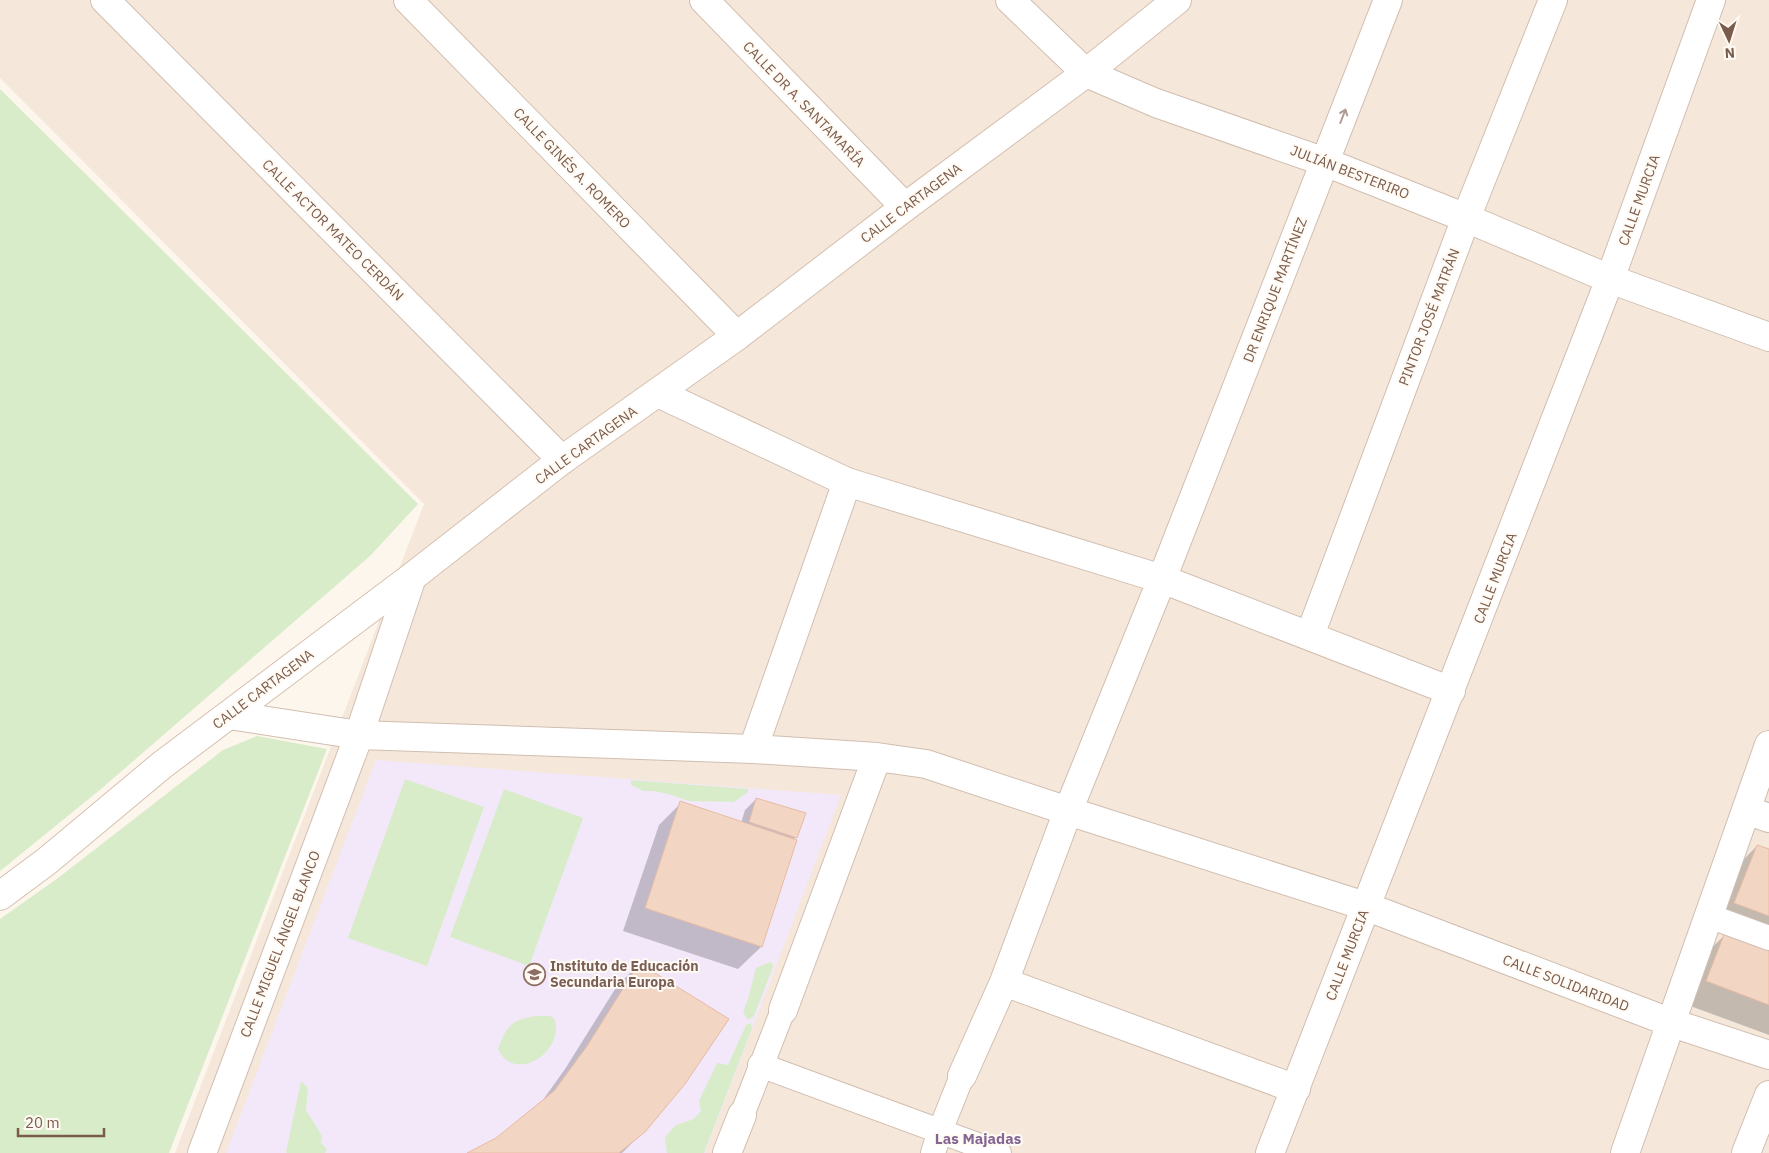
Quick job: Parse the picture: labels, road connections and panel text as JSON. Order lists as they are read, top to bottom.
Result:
{
  "streets": {
    "street": [
      "CALLE DR A. SANTAMARÍA",
      "CALLE GINÉS A. ROMERO",
      "JULIÁN BESTERIRO",
      "CALLE MURCIA",
      "CALLE CARTAGENA",
      "CALLE ACTOR MATEO CERDÁN",
      "DR ENRIQUE MARTÍNEZ",
      "PINTOR JOSÉ MATRÁN",
      "CALLE MIGUEL ÁNGEL BLANCO",
      "CALLE SOLIDARIDAD"
    ]
  },
  "crossings": [
    ["CALLE DR A. SANTAMARÍA", "CALLE CARTAGENA"],
    ["CALLE GINÉS A. ROMERO", "CALLE CARTAGENA"],
    ["JULIÁN BESTERIRO", "CALLE MURCIA"],
    ["JULIÁN BESTERIRO", "CALLE CARTAGENA"],
    ["JULIÁN BESTERIRO", "DR ENRIQUE MARTÍNEZ"],
    ["JULIÁN BESTERIRO", "PINTOR JOSÉ MATRÁN"],
    ["CALLE MURCIA", "CALLE SOLIDARIDAD"],
    ["CALLE CARTAGENA", "CALLE ACTOR MATEO CERDÁN"],
    ["CALLE CARTAGENA", "CALLE MIGUEL ÁNGEL BLANCO"],
    ["CALLE CARTAGENA", "CALLE SOLIDARIDAD"],
    ["DR ENRIQUE MARTÍNEZ", "CALLE SOLIDARIDAD"],
    ["CALLE MIGUEL ÁNGEL BLANCO", "CALLE SOLIDARIDAD"]
  ],
  "districts": ["Las Majadas"],
  "places": {
    "school or university": ["Instituto de Educación Secundaria Europa"]
  },
  "scale_bar": "20 m",
  "north": "bottom"
}
